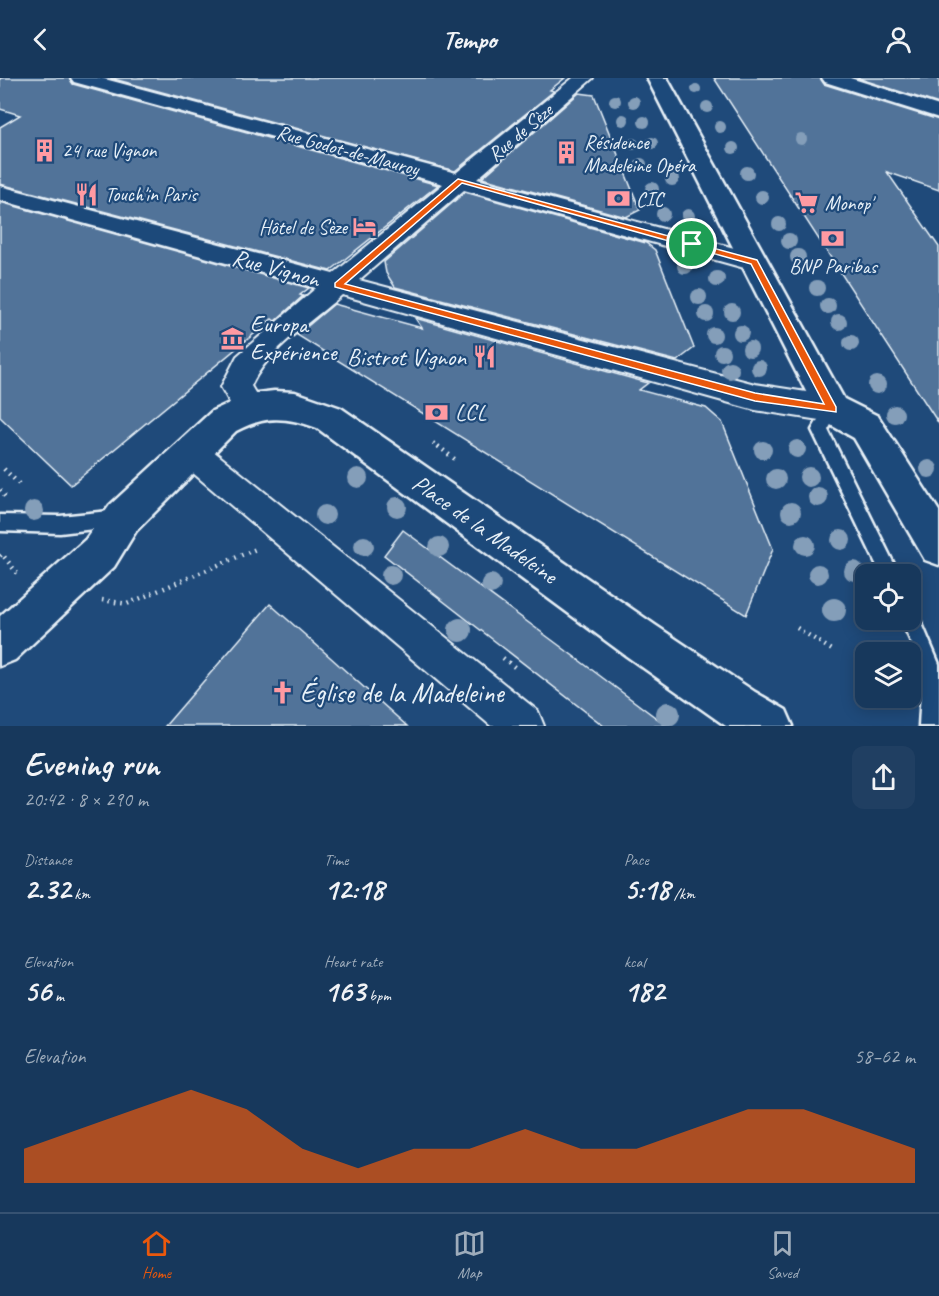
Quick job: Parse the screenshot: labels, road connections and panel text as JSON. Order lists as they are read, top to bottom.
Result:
{
  "streets": {
    "main road": ["Place de la Madeleine"],
    "street": ["Rue de Sèze", "Rue Godot-de-Mauroy", "Rue Vignon"]
  },
  "crossings": [
    ["Rue de Sèze", "Rue Godot-de-Mauroy"],
    ["Rue de Sèze", "Rue Vignon"],
    ["Rue de Sèze", "Place de la Madeleine"]
  ],
  "places": {
    "building": ["24 rue Vignon", "Résidence Madeleine Opéra"],
    "restaurant": ["Touch'in Paris", "Bistrot Vignon"],
    "bank": ["CIC", "BNP Paribas", "LCL"],
    "supermarket": ["Monop'"],
    "hotel": ["Hôtel de Sèze"],
    "museum": ["Europa Expérience"],
    "church": ["Église de la Madeleine"]
  },
  "page": {
    "header": "Tempo",
    "heading": ["Evening run", "20:42 · 8 × 290 m"],
    "stats": [
      ["Distance", "2.32 km"],
      ["Time", "12:18"],
      ["Pace", "5:18 /km"],
      ["Elevation", "56 m"],
      ["Heart rate", "163 bpm"],
      ["kcal", "182"]
    ],
    "chart": ["Elevation", "58–62 m"],
    "tabs": ["Home", "Map", "Saved"]
  }
}
